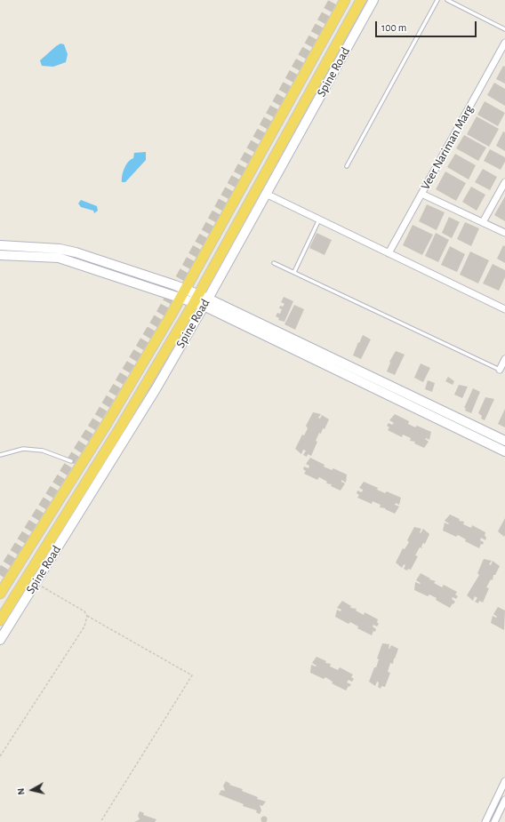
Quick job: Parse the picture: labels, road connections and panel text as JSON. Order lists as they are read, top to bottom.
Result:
{
  "streets": {
    "main road": ["Spine Road"],
    "street": ["Veer Nariman Marg"]
  },
  "scale_bar": "100 m",
  "north": "left"
}
